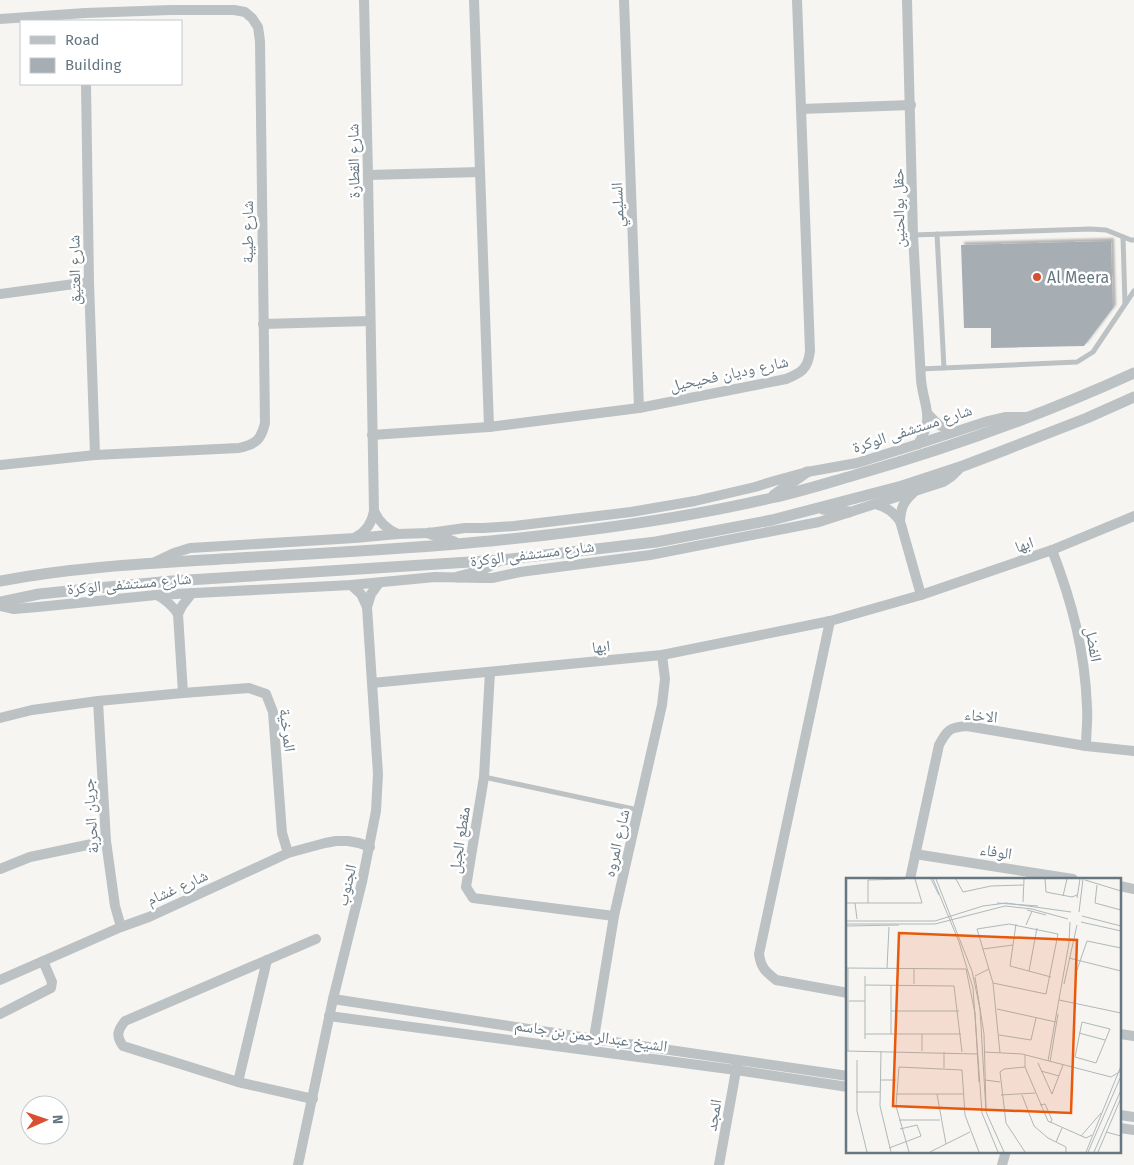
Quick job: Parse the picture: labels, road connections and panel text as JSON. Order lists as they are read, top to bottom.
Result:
{
  "streets": {
    "street": [
      "شارع القطارة",
      "السليمي",
      "حقل بوالحنين",
      "شارع طيبة",
      "شارع العتيق",
      "شارع وديان فحيحيل",
      "شارع مستشفى الوكرة",
      "ابها",
      "الفضل",
      "الاخاء",
      "المرخية",
      "جريان الحربة",
      "مقطع الجبل",
      "شارع المروه",
      "الوفاء",
      "الجنوب",
      "شارع غشام",
      "الشيخ عبدالرحمن بن جاسم",
      "المجد"
    ]
  },
  "crossings": [
    ["شارع القطارة", "شارع وديان فحيحيل"],
    ["شارع القطارة", "شارع مستشفى الوكرة"],
    ["السليمي", "شارع وديان فحيحيل"],
    ["حقل بوالحنين", "شارع مستشفى الوكرة"],
    ["شارع طيبة", "شارع العتيق"],
    ["شارع مستشفى الوكرة", "الجنوب"],
    ["ابها", "الفضل"],
    ["ابها", "مقطع الجبل"],
    ["ابها", "شارع المروه"],
    ["ابها", "الجنوب"],
    ["الفضل", "الاخاء"],
    ["الاخاء", "الوفاء"],
    ["المرخية", "جريان الحربة"],
    ["المرخية", "شارع غشام"],
    ["جريان الحربة", "شارع غشام"],
    ["مقطع الجبل", "شارع المروه"],
    ["شارع المروه", "الشيخ عبدالرحمن بن جاسم"],
    ["الجنوب", "شارع غشام"],
    ["الجنوب", "الشيخ عبدالرحمن بن جاسم"],
    ["الشيخ عبدالرحمن بن جاسم", "المجد"]
  ],
  "places": ["Al Meera"],
  "legend": ["Road", "Building"],
  "north": "right"
}
